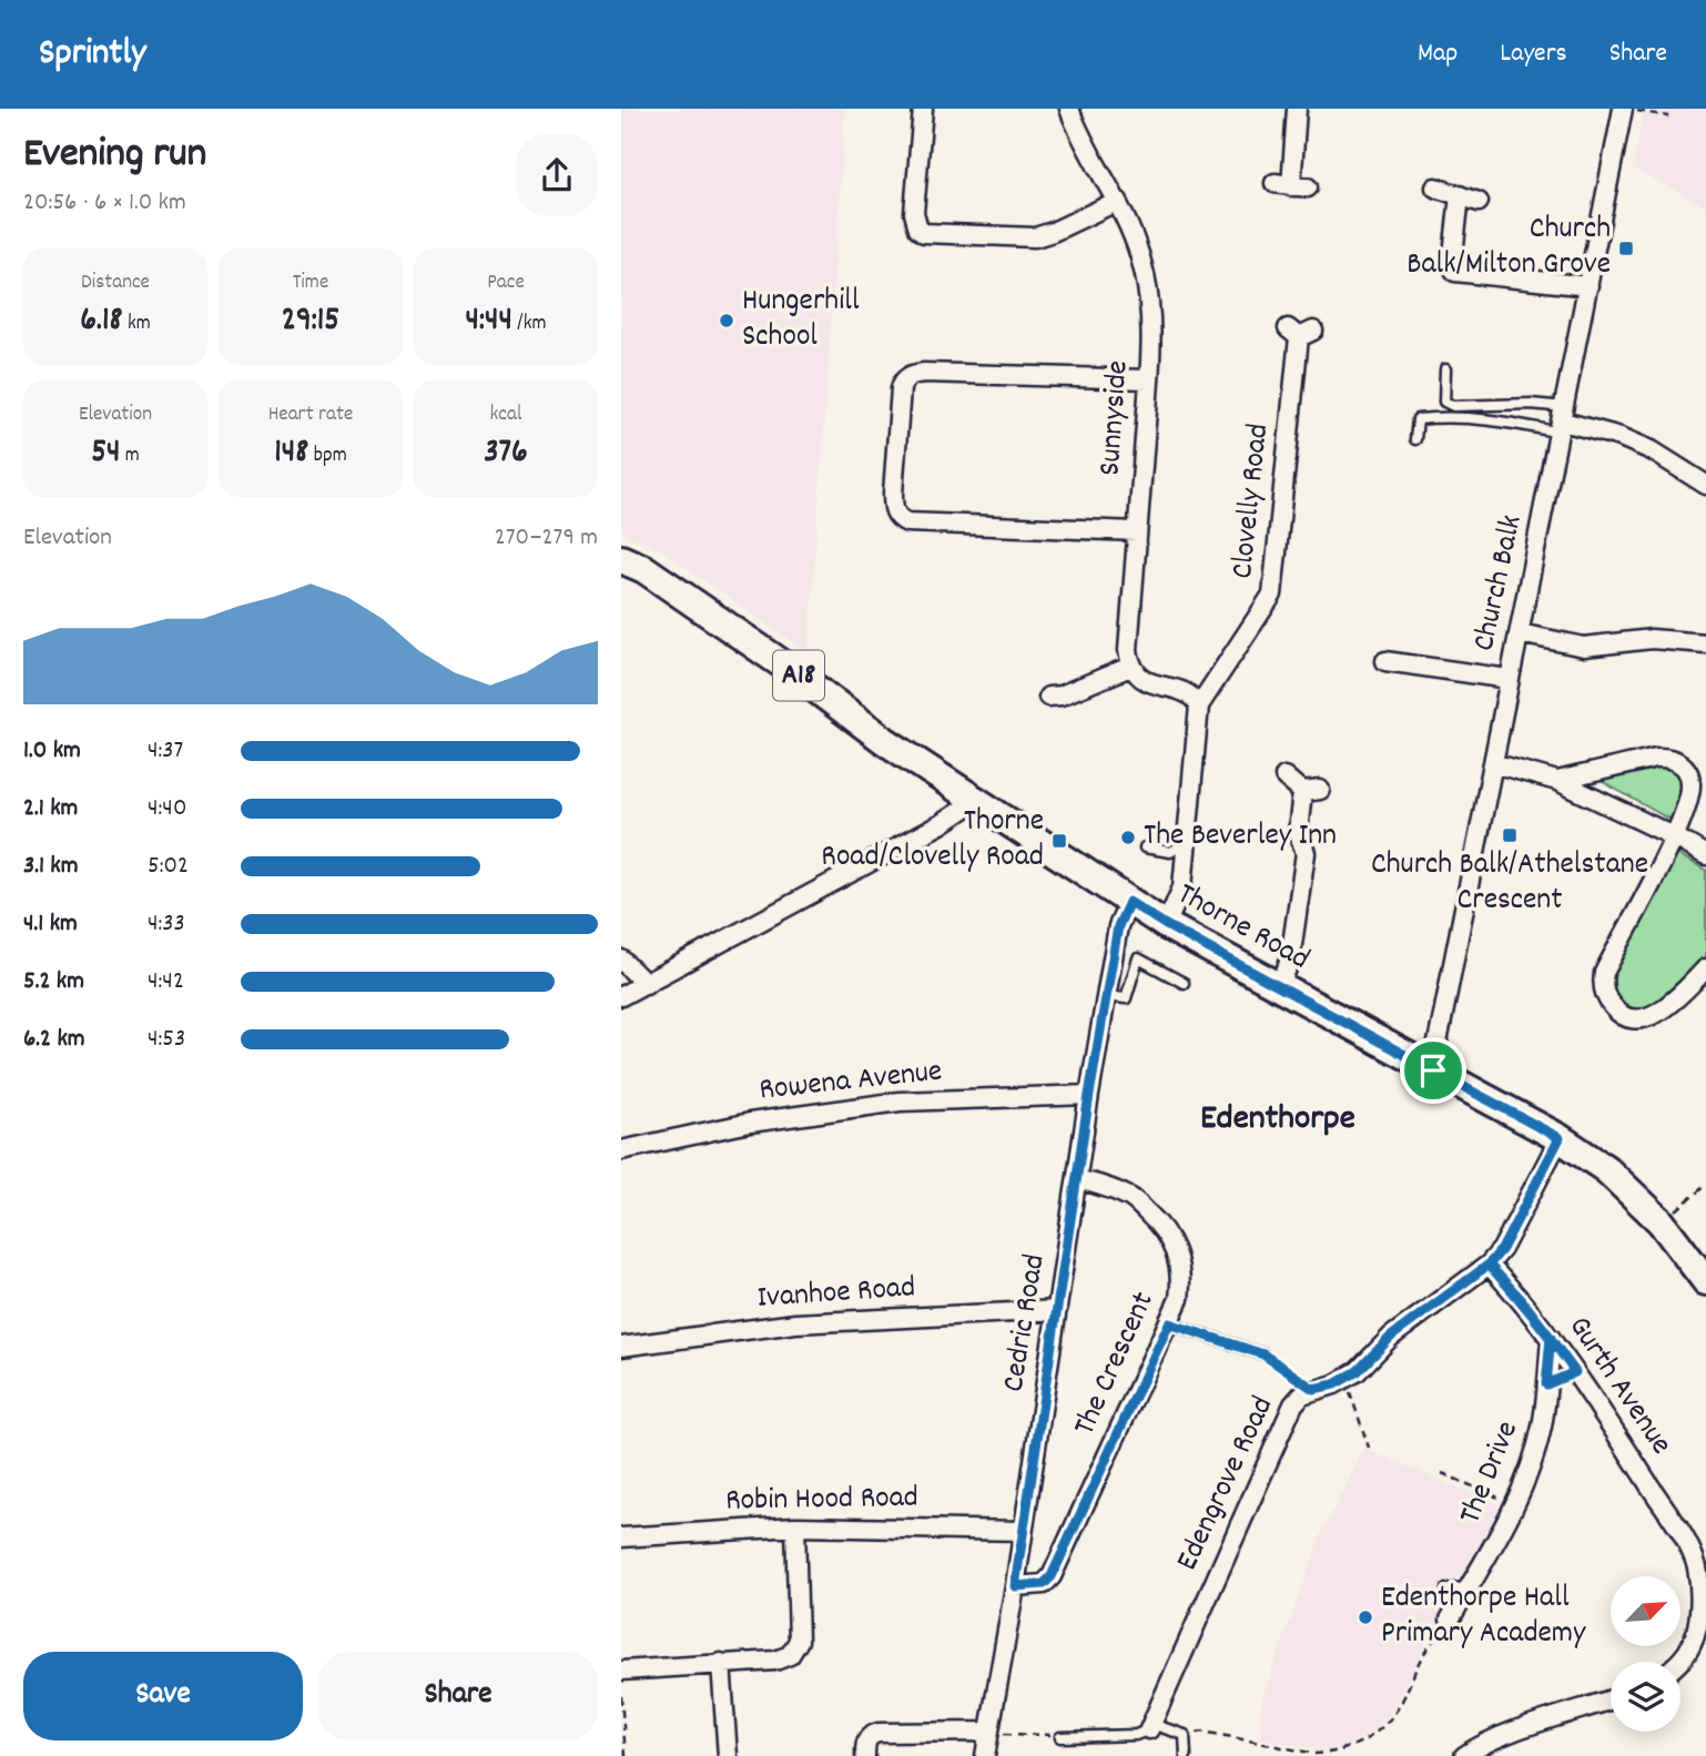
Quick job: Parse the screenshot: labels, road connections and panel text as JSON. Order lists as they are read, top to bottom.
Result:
{
  "streets": {
    "main road": ["A18", "Thorne Road"],
    "street": [
      "Sunnyside",
      "Clovelly Road",
      "Church Balk",
      "Rowena Avenue",
      "Ivanhoe Road",
      "Cedric Road",
      "The Crescent",
      "Gurth Avenue",
      "The Drive",
      "Edengrove Road",
      "Robin Hood Road"
    ]
  },
  "crossings": [
    ["Clovelly Road", "Thorne Road"],
    ["Church Balk", "Thorne Road"],
    ["Thorne Road", "Cedric Road"],
    ["Thorne Road", "Edengrove Road"],
    ["Rowena Avenue", "Cedric Road"],
    ["Ivanhoe Road", "Cedric Road"],
    ["Cedric Road", "The Crescent"],
    ["Cedric Road", "Robin Hood Road"],
    ["Gurth Avenue", "The Drive"],
    ["Gurth Avenue", "Edengrove Road"]
  ],
  "districts": ["Edenthorpe"],
  "places": {
    "transit": ["Church Balk/Milton Grove", "Church Balk/Athelstane Crescent", "Thorne Road/Clovelly Road"],
    "other": ["Hungerhill School", "The Beverley Inn", "Edenthorpe Hall Primary Academy"]
  },
  "north": "top right",
  "page": {
    "header": "Sprintly",
    "nav": ["Map", "Layers", "Share"],
    "heading": ["Evening run", "20:56 · 6 × 1.0 km"],
    "stats": [
      ["Distance", "6.18 km"],
      ["Time", "29:15"],
      ["Pace", "4:44 /km"],
      ["Elevation", "54 m"],
      ["Heart rate", "148 bpm"],
      ["kcal", "376"]
    ],
    "chart": ["Elevation", "270–279 m"],
    "list": [
      {
        "name": "1.0 km",
        "note": "4:37"
      },
      {
        "name": "2.1 km",
        "note": "4:40"
      },
      {
        "name": "3.1 km",
        "note": "5:02"
      },
      {
        "name": "4.1 km",
        "note": "4:33"
      },
      {
        "name": "5.2 km",
        "note": "4:42"
      },
      {
        "name": "6.2 km",
        "note": "4:53"
      }
    ],
    "buttons": ["Save", "Share"]
  }
}
